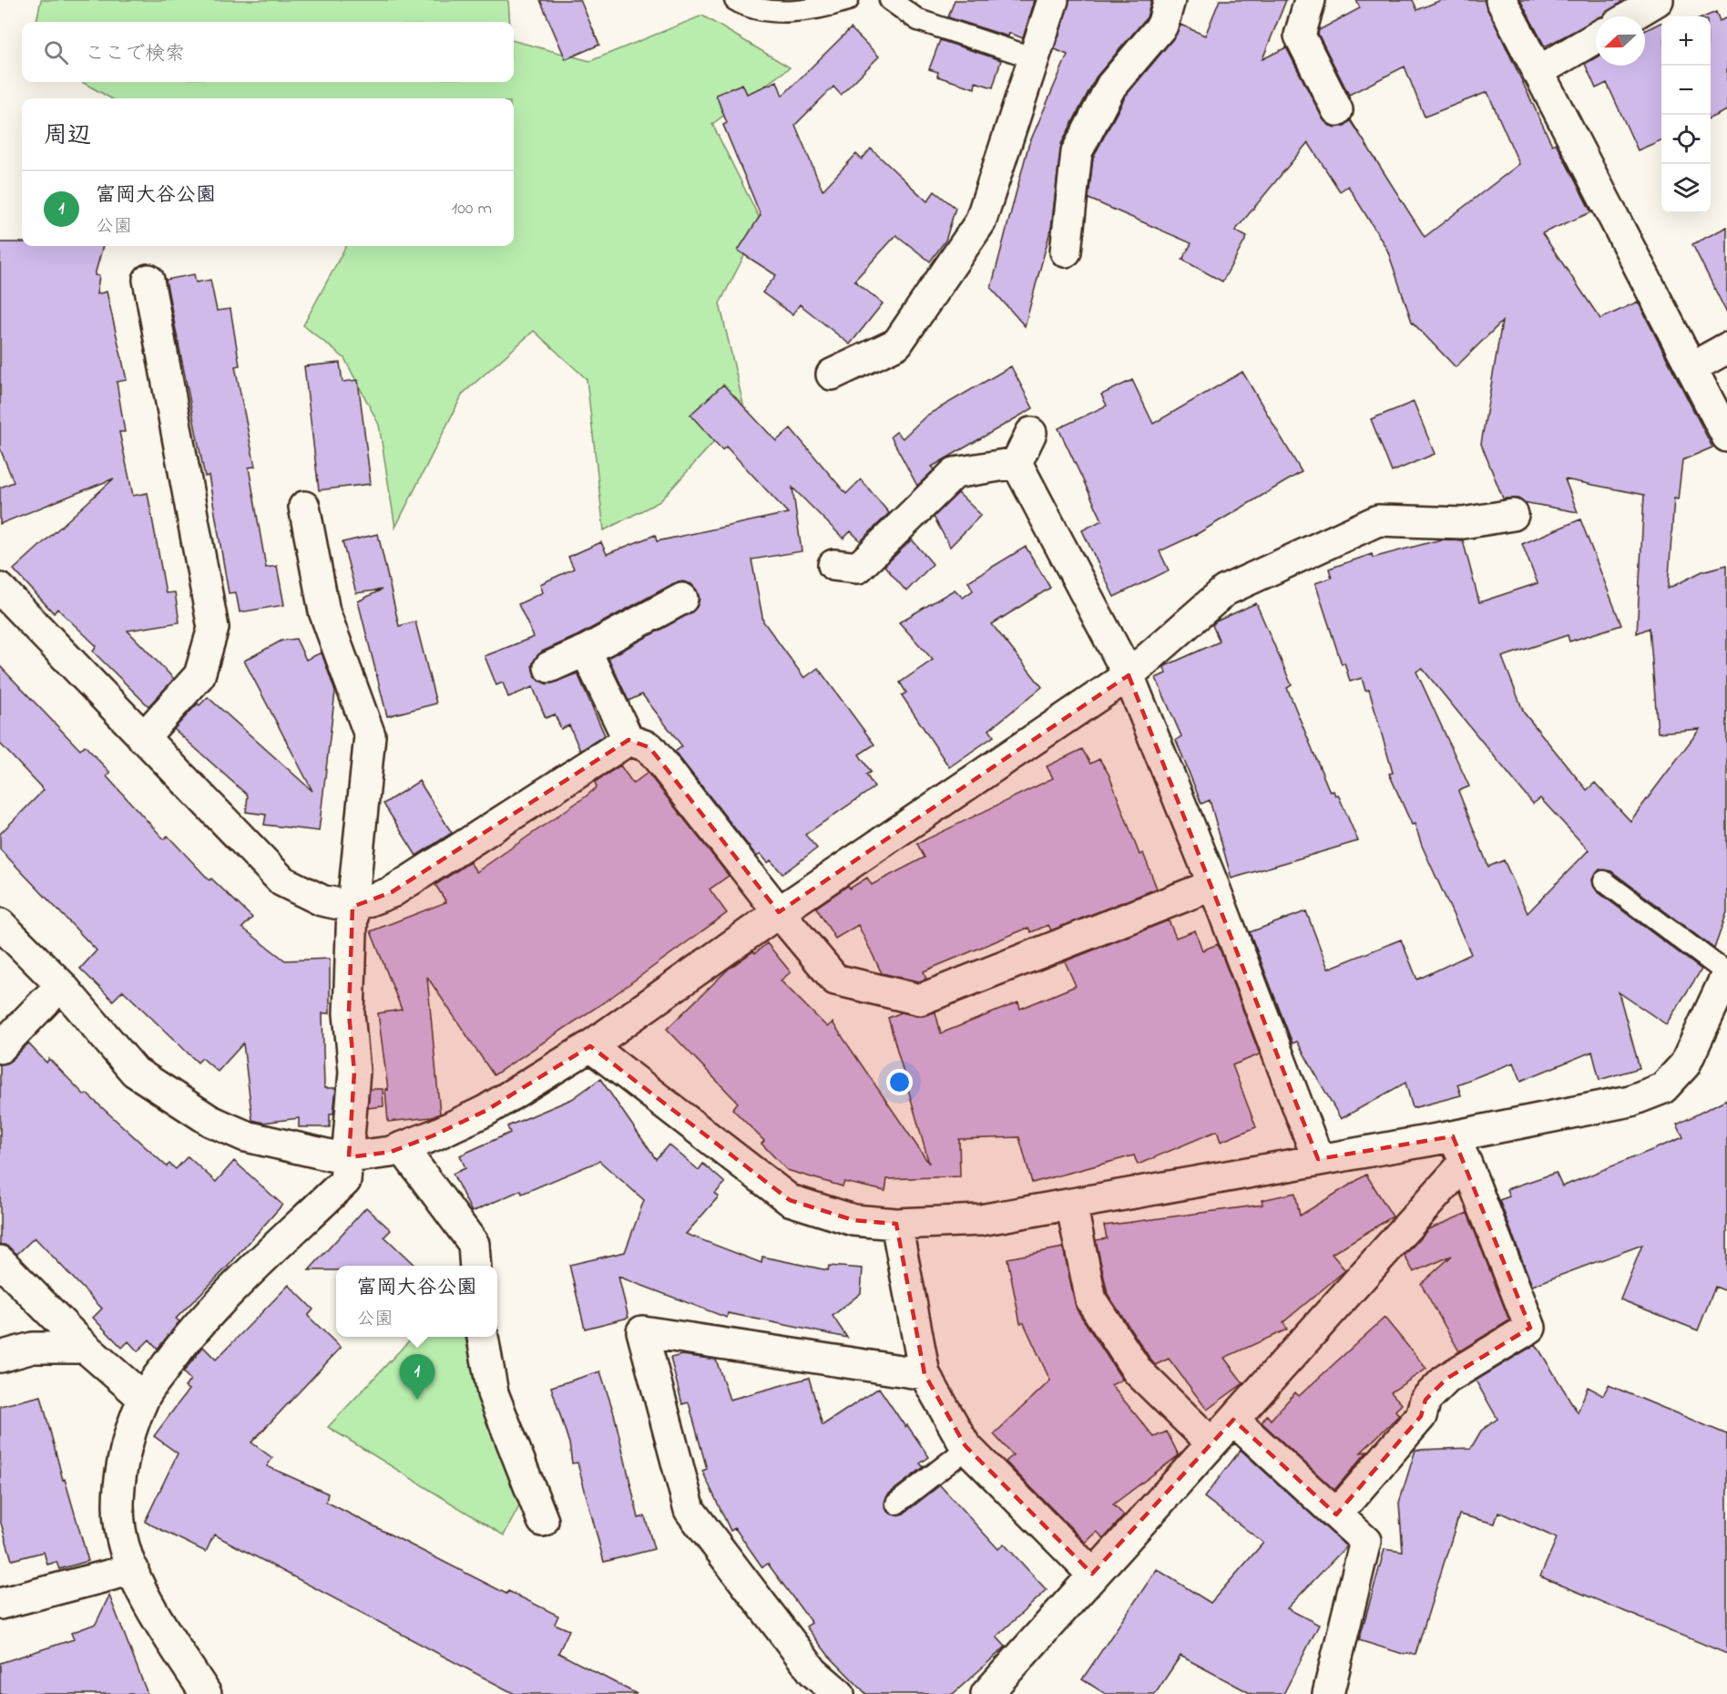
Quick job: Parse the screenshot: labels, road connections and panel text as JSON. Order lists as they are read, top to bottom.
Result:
{
  "north": "left",
  "page": {
    "map_buttons": ["+", "−"],
    "search": "ここで検索",
    "heading": "周辺",
    "list": [
      {
        "mark": "1",
        "name": "富岡大谷公園",
        "note": "公園",
        "value": "100 m"
      }
    ],
    "popup": ["富岡大谷公園", "公園"],
    "pins": "1"
  }
}
